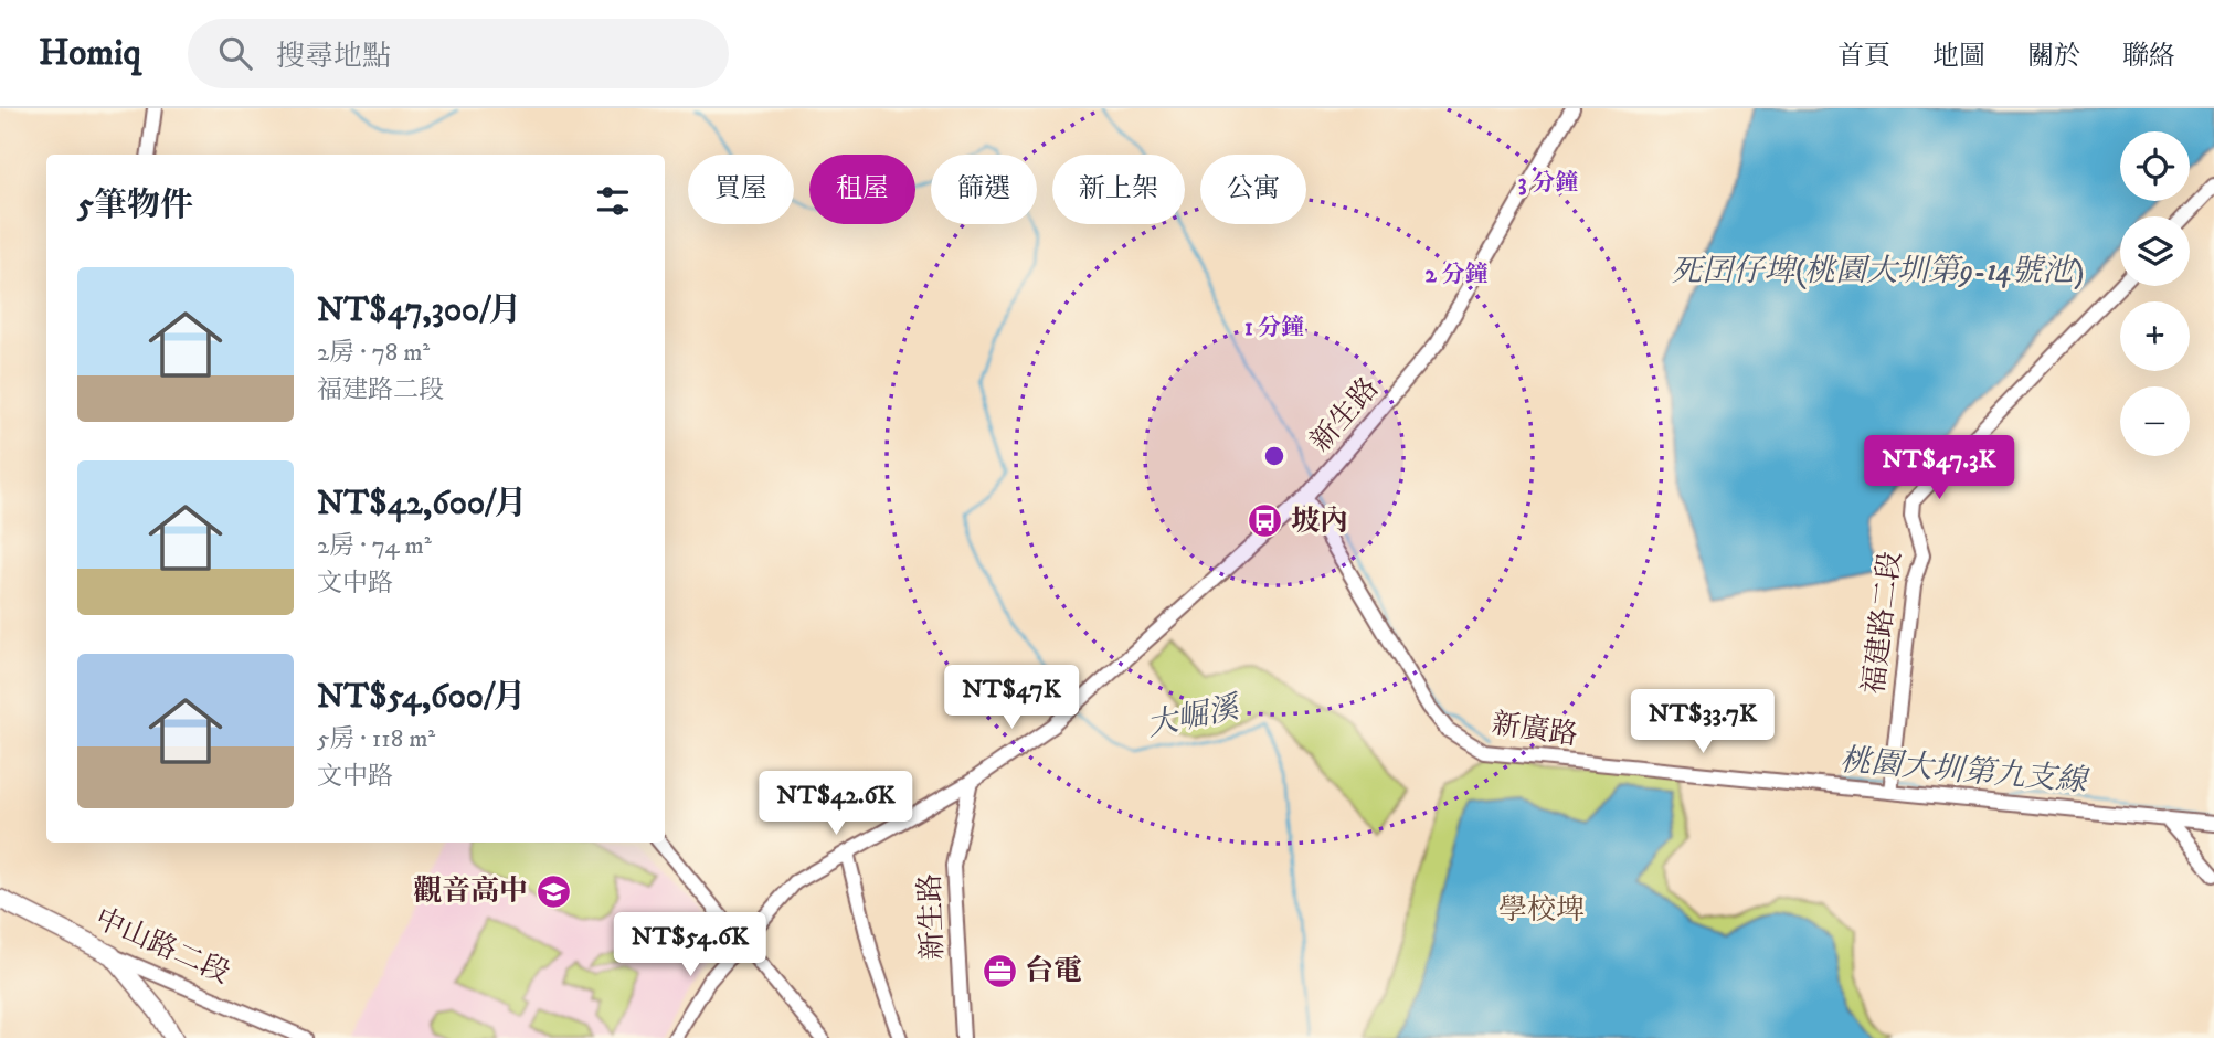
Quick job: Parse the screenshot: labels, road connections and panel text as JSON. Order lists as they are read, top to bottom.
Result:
{
  "streets": {
    "main road": ["中山路二段"],
    "street": ["新生路", "福建路二段", "新廣路"]
  },
  "crossings": [
    ["新生路", "新廣路"],
    ["福建路二段", "新廣路"]
  ],
  "water": ["死囝仔埤(桃園大圳第9-14號池)", "大崛溪", "桃園大圳第九支線"],
  "parks": ["學校埤"],
  "places": {
    "bus stop": ["坡內"],
    "school or university": ["觀音高中"],
    "office": ["台電"]
  },
  "page": {
    "header": "Homiq",
    "search": "搜尋地點",
    "nav": [
      "首頁",
      "地圖",
      "關於",
      "聯絡"
    ],
    "map_buttons": ["+", "−"],
    "chip": [
      "買屋",
      "租屋",
      "篩選",
      "新上架",
      "公寓"
    ],
    "heading": "5筆物件",
    "list": [
      {
        "name": "NT$47,300/月",
        "note": "2房 · 78 m² · 福建路二段"
      },
      {
        "name": "NT$42,600/月",
        "note": "2房 · 74 m² · 文中路"
      },
      {
        "name": "NT$54,600/月",
        "note": "5房 · 118 m² · 文中路"
      }
    ],
    "price": [
      "NT$47.3K",
      "NT$47K",
      "NT$33.7K",
      "NT$42.6K",
      "NT$54.6K"
    ]
  },
  "rings": ["3 分鐘", "2 分鐘", "1 分鐘"]
}
